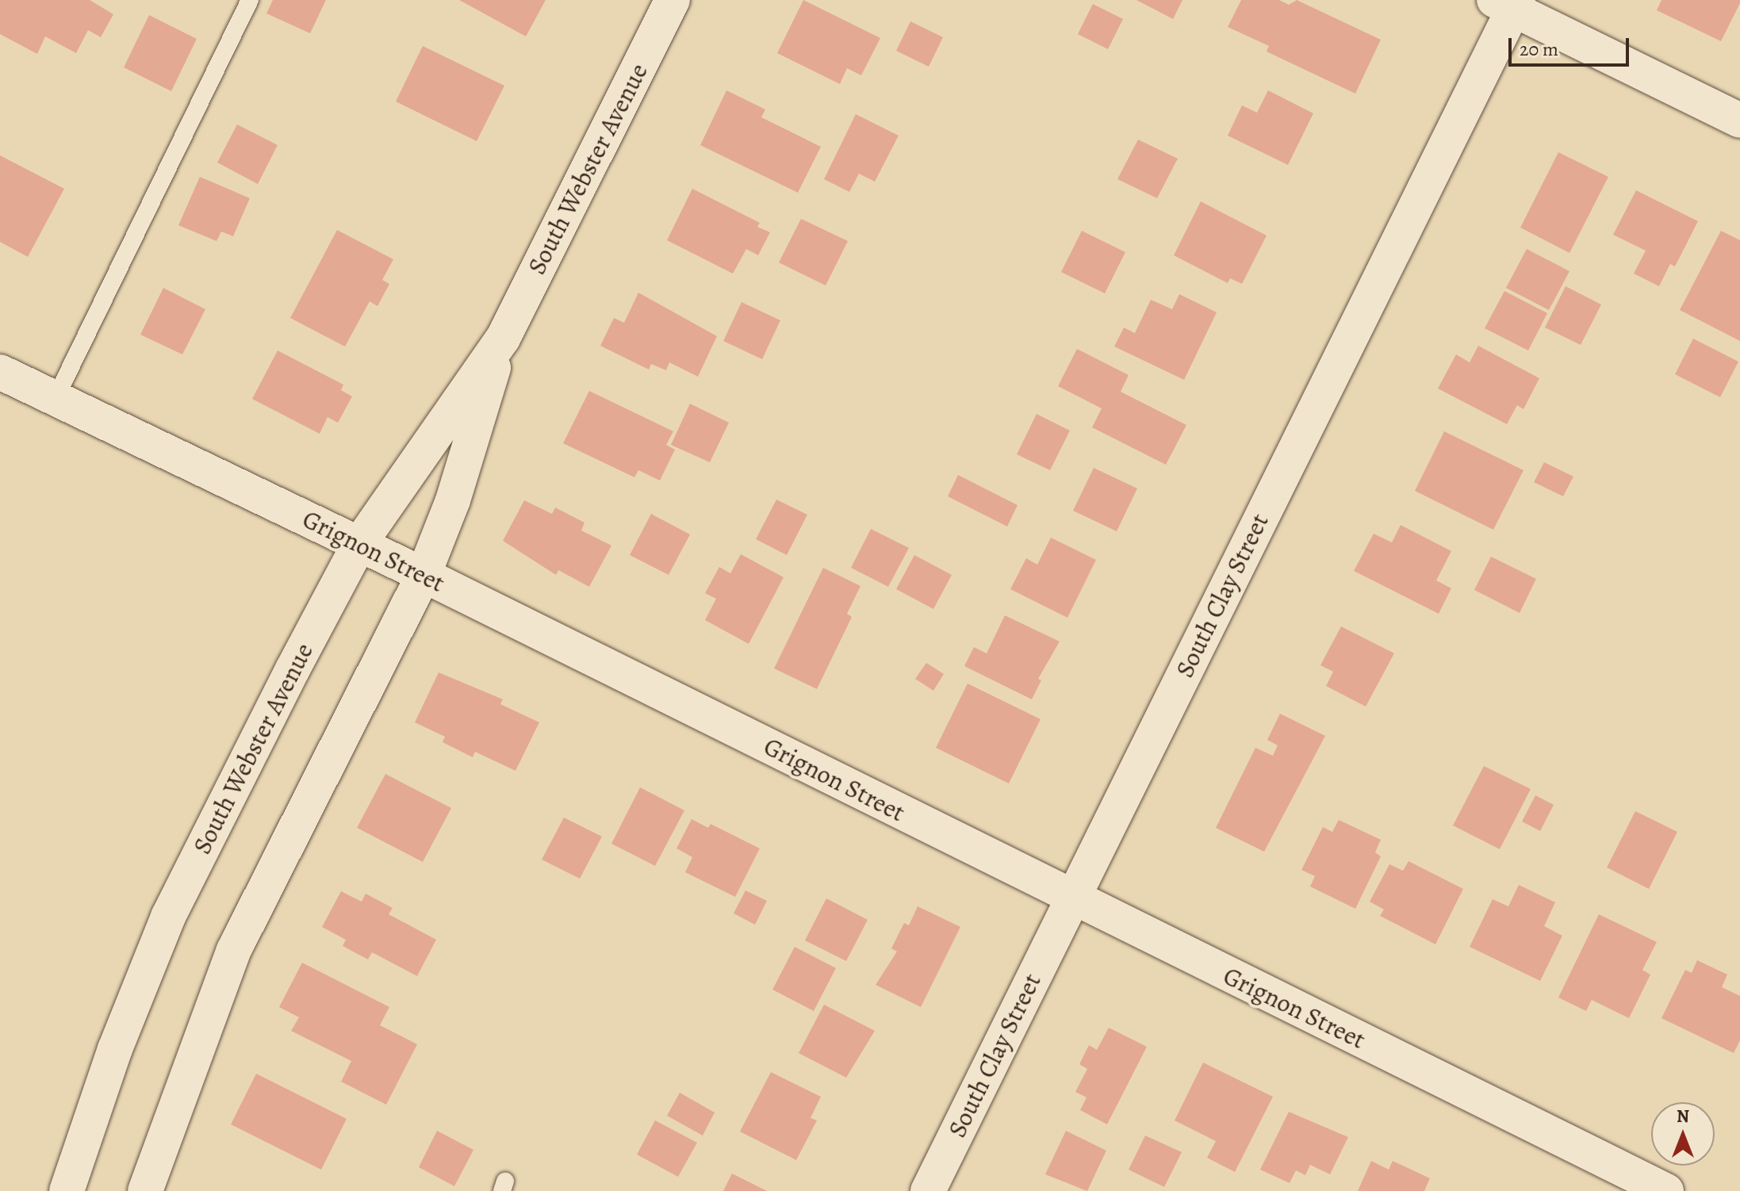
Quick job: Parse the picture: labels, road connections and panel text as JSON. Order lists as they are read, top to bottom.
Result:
{
  "streets": {
    "street": ["South Webster Avenue", "Grignon Street", "South Clay Street"]
  },
  "crossings": [
    ["South Webster Avenue", "Grignon Street"],
    ["Grignon Street", "South Clay Street"]
  ],
  "scale_bar": "20 m",
  "north": "top"
}
